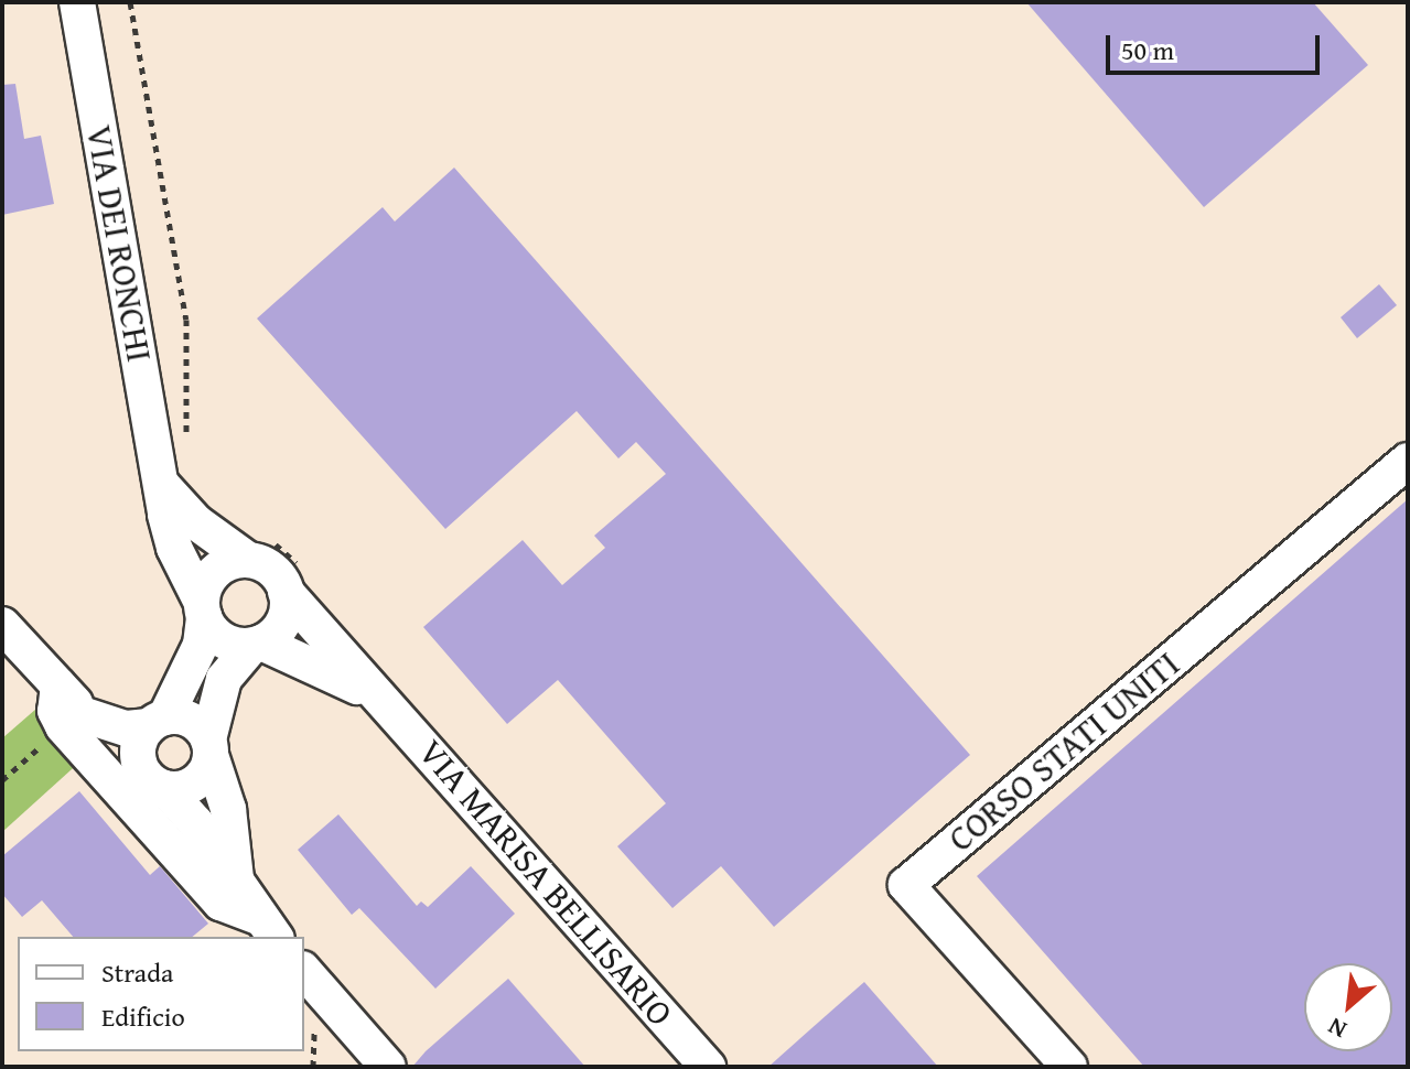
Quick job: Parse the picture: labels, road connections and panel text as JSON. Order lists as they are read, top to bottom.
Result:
{
  "streets": {
    "street": ["VIA DEI RONCHI", "CORSO STATI UNITI", "VIA MARISA BELLISARIO"]
  },
  "crossings": [
    ["VIA DEI RONCHI", "VIA MARISA BELLISARIO"]
  ],
  "legend": ["Strada", "Edificio"],
  "scale_bar": "50 m",
  "north": "bottom left"
}
